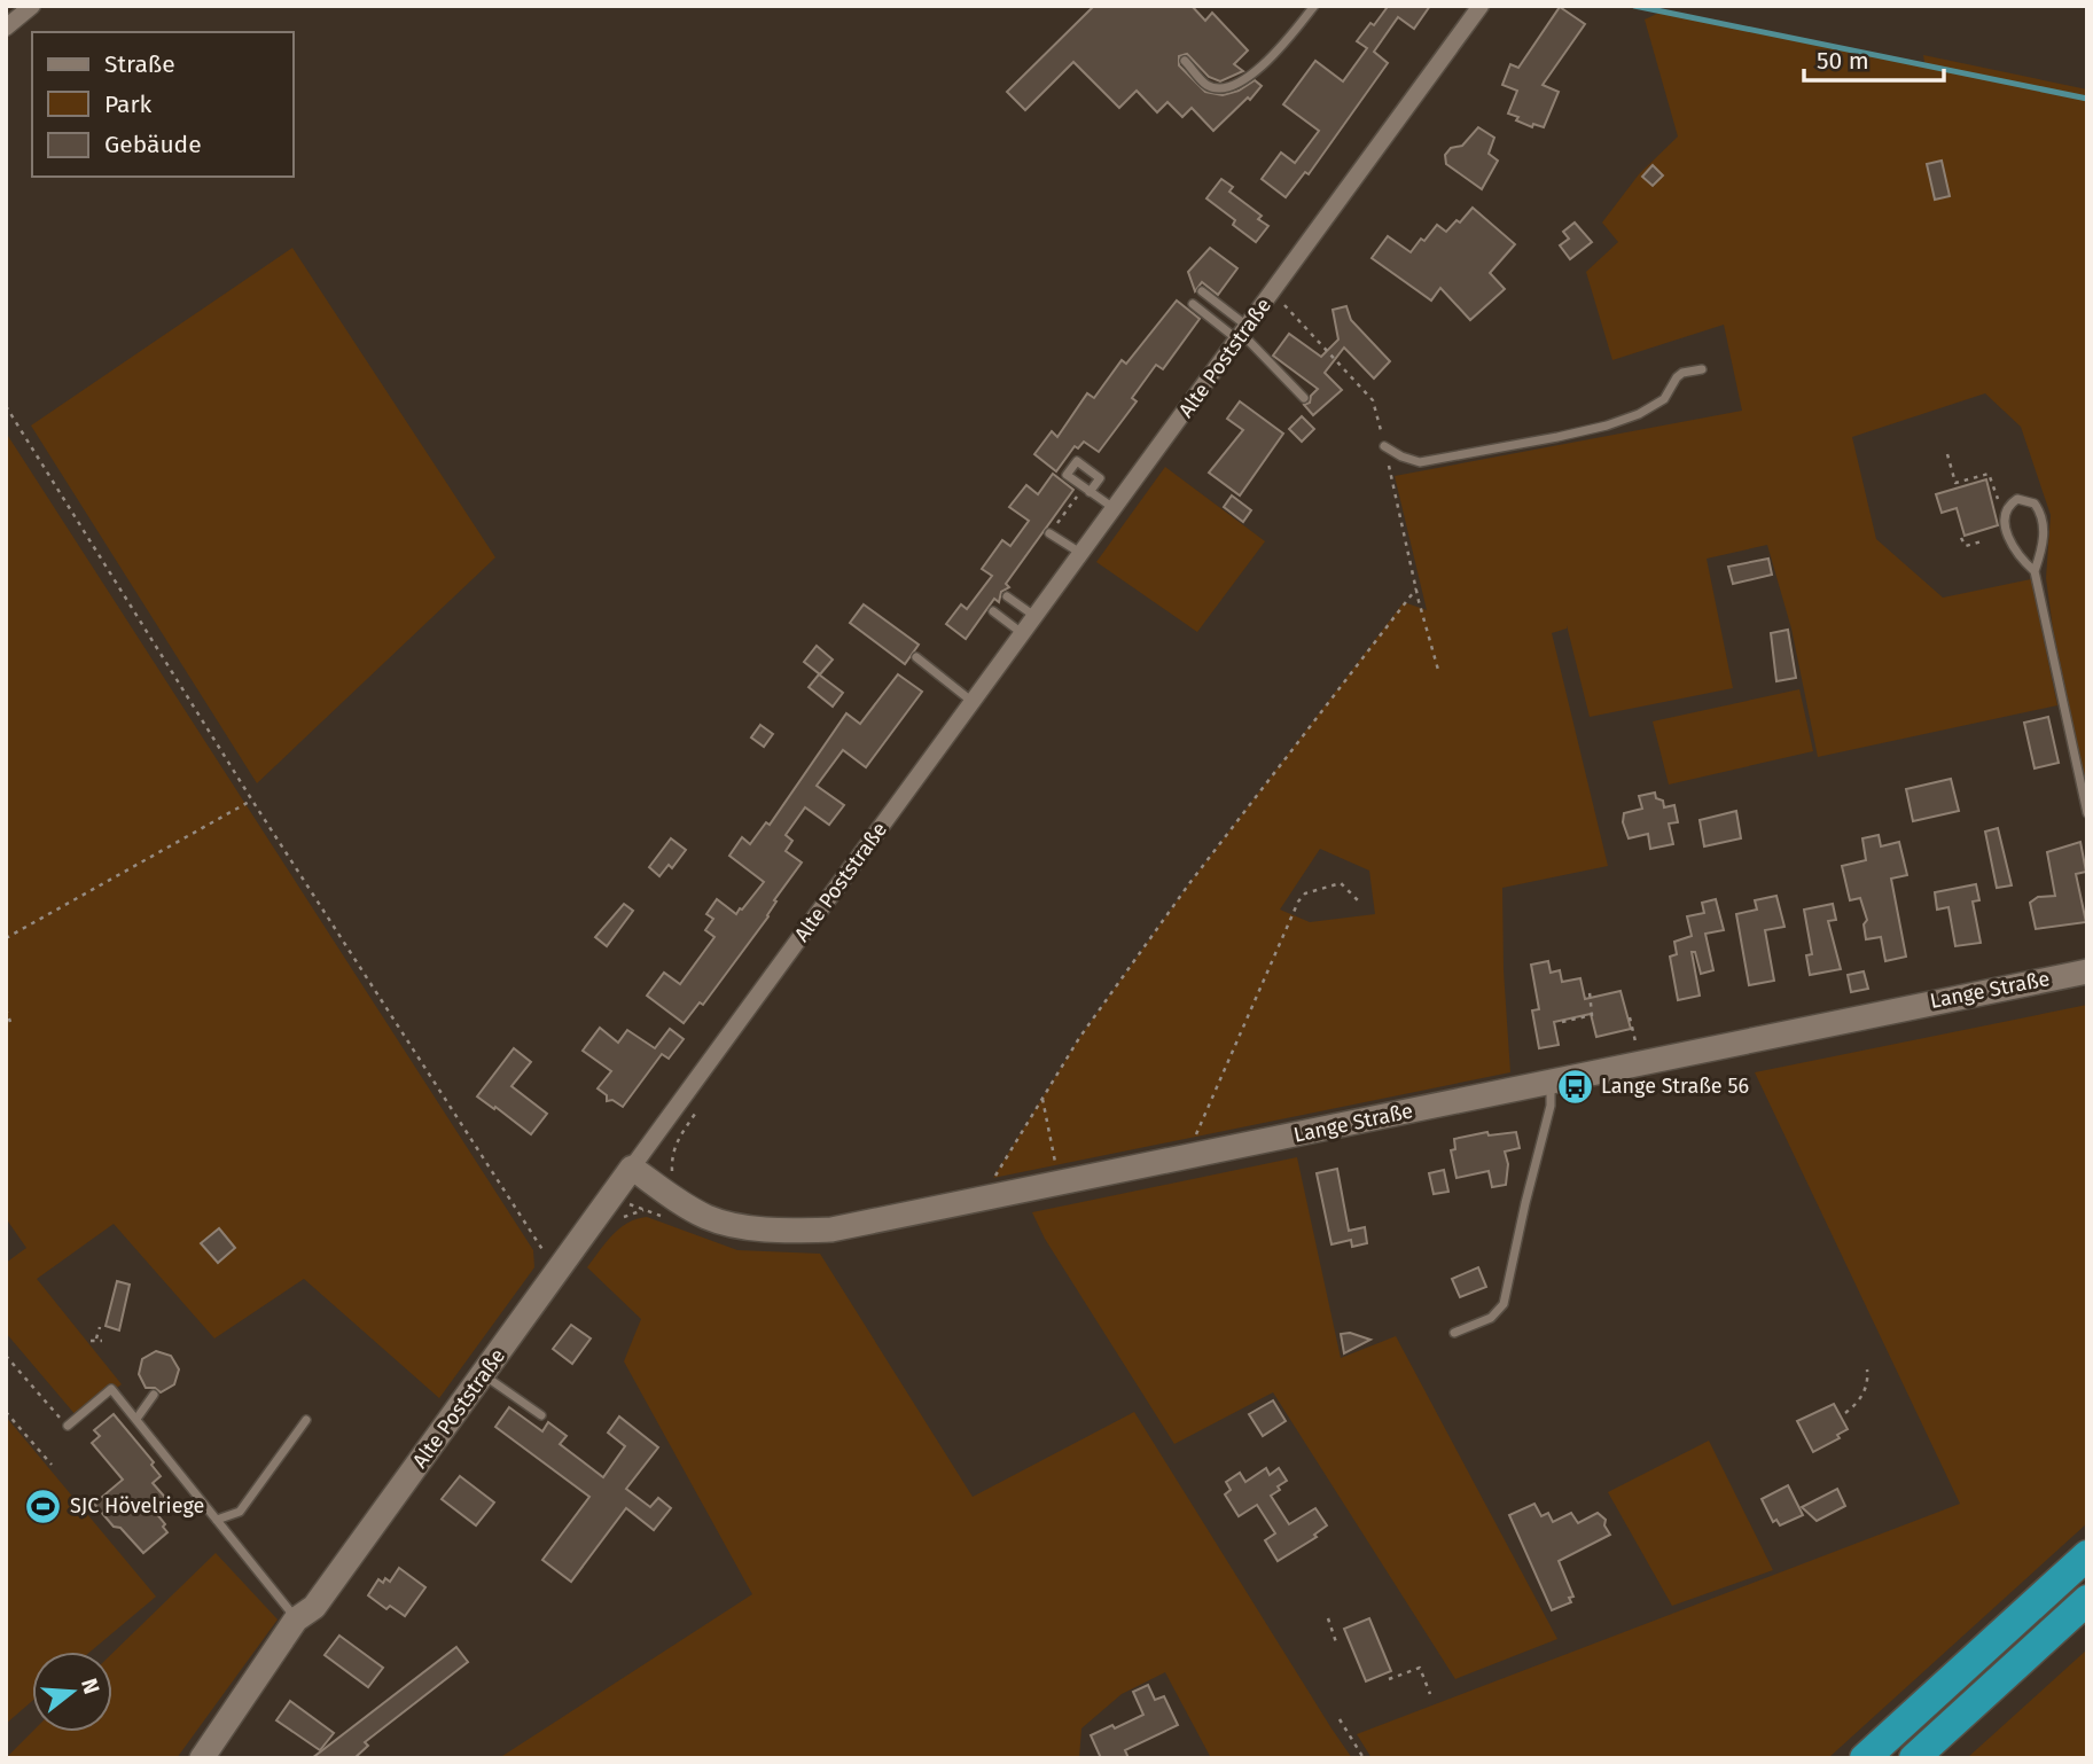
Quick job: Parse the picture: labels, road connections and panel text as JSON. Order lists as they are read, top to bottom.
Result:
{
  "streets": {
    "street": ["Alte Poststraße", "Lange Straße"]
  },
  "crossings": [
    ["Alte Poststraße", "Lange Straße"]
  ],
  "places": {
    "bus stop": ["Lange Straße 56"],
    "sports": ["SJC Hövelriege"]
  },
  "legend": ["Straße", "Park", "Gebäude"],
  "scale_bar": "50 m",
  "north": "right"
}
